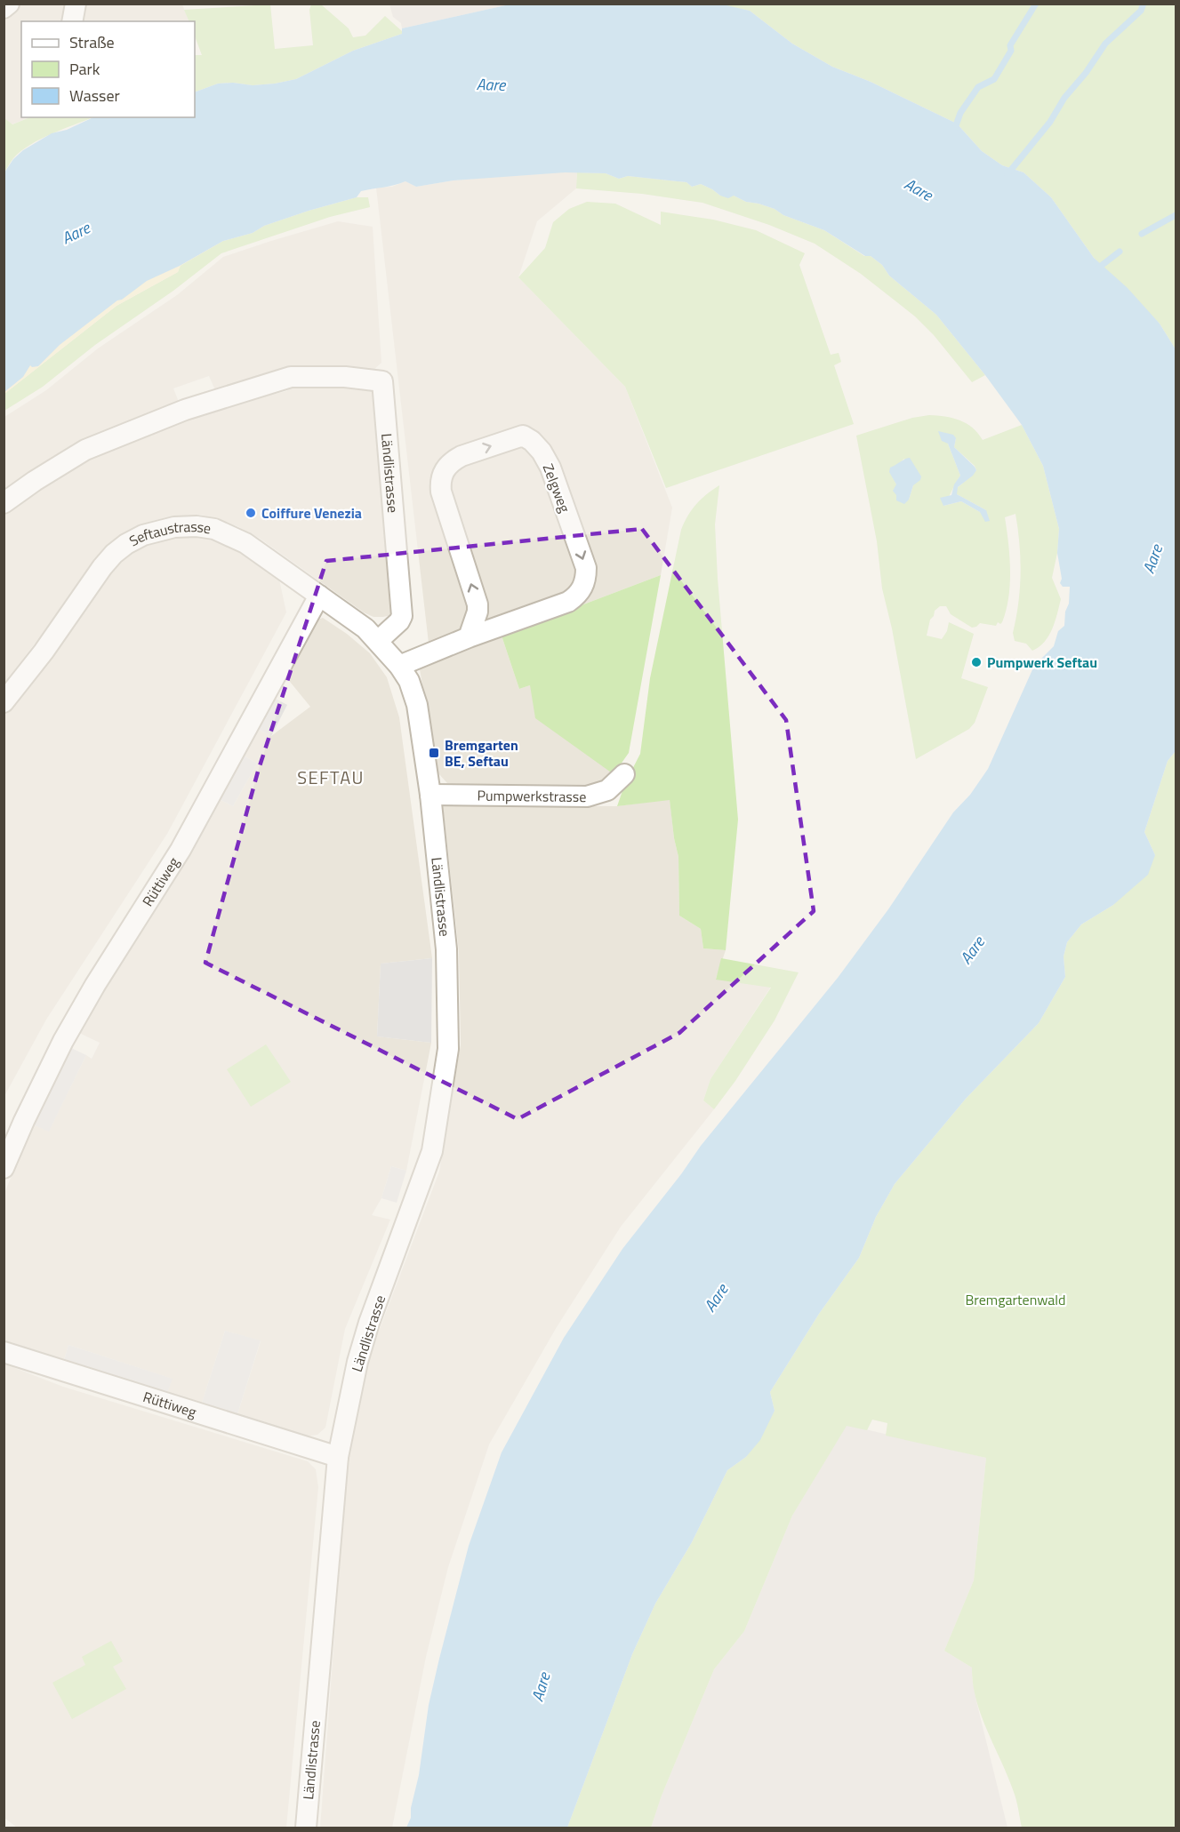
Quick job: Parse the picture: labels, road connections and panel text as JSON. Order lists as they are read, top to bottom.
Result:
{
  "streets": {
    "street": [
      "Ländlistrasse",
      "Zelgweg",
      "Seftaustrasse",
      "Pumpwerkstrasse",
      "Rüttiweg"
    ]
  },
  "crossings": [
    ["Ländlistrasse", "Zelgweg"],
    ["Ländlistrasse", "Seftaustrasse"],
    ["Ländlistrasse", "Pumpwerkstrasse"],
    ["Ländlistrasse", "Rüttiweg"],
    ["Seftaustrasse", "Rüttiweg"]
  ],
  "districts": ["SEFTAU"],
  "water": ["Aare"],
  "parks": ["Bremgartenwald"],
  "places": {
    "other": ["Coiffure Venezia", "Pumpwerk Seftau"],
    "transit": ["Bremgarten BE, Seftau"]
  },
  "legend": ["Straße", "Park", "Wasser"]
}
